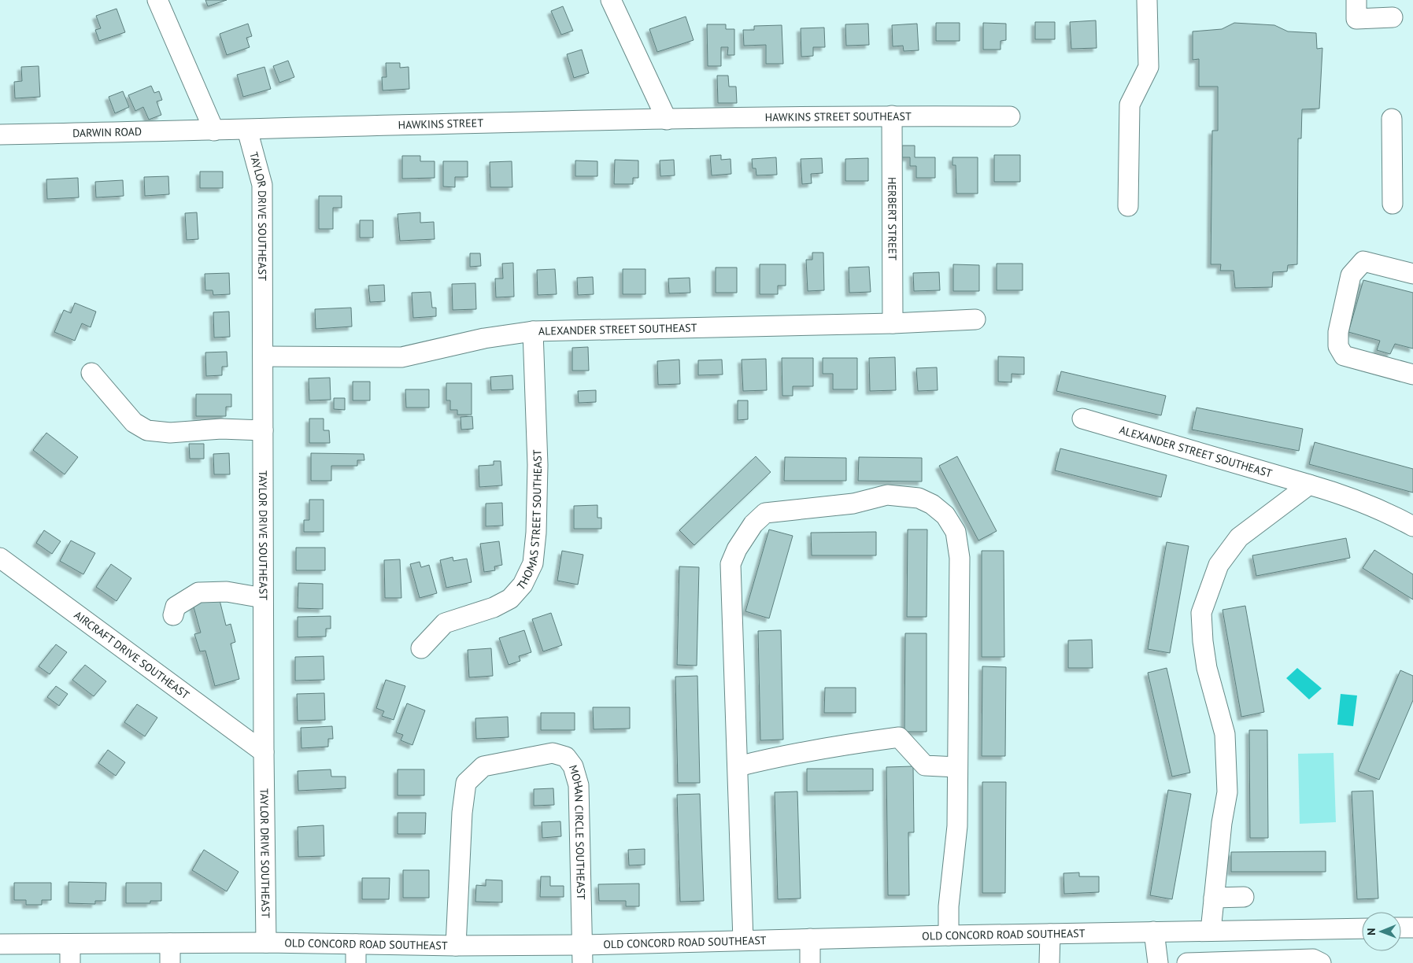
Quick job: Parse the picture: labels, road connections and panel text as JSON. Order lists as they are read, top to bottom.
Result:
{
  "streets": {
    "street": [
      "HAWKINS STREET SOUTHEAST",
      "HAWKINS STREET",
      "DARWIN ROAD",
      "TAYLOR DRIVE SOUTHEAST",
      "HERBERT STREET",
      "ALEXANDER STREET SOUTHEAST",
      "THOMAS STREET SOUTHEAST",
      "AIRCRAFT DRIVE SOUTHEAST",
      "MOHAN CIRCLE SOUTHEAST",
      "OLD CONCORD ROAD SOUTHEAST"
    ]
  },
  "crossings": [
    ["HAWKINS STREET SOUTHEAST", "HAWKINS STREET"],
    ["HAWKINS STREET SOUTHEAST", "HERBERT STREET"],
    ["HAWKINS STREET", "DARWIN ROAD"],
    ["HAWKINS STREET", "TAYLOR DRIVE SOUTHEAST"],
    ["TAYLOR DRIVE SOUTHEAST", "ALEXANDER STREET SOUTHEAST"],
    ["TAYLOR DRIVE SOUTHEAST", "AIRCRAFT DRIVE SOUTHEAST"],
    ["TAYLOR DRIVE SOUTHEAST", "OLD CONCORD ROAD SOUTHEAST"],
    ["HERBERT STREET", "ALEXANDER STREET SOUTHEAST"],
    ["ALEXANDER STREET SOUTHEAST", "THOMAS STREET SOUTHEAST"],
    ["MOHAN CIRCLE SOUTHEAST", "OLD CONCORD ROAD SOUTHEAST"]
  ],
  "north": "left"
}
